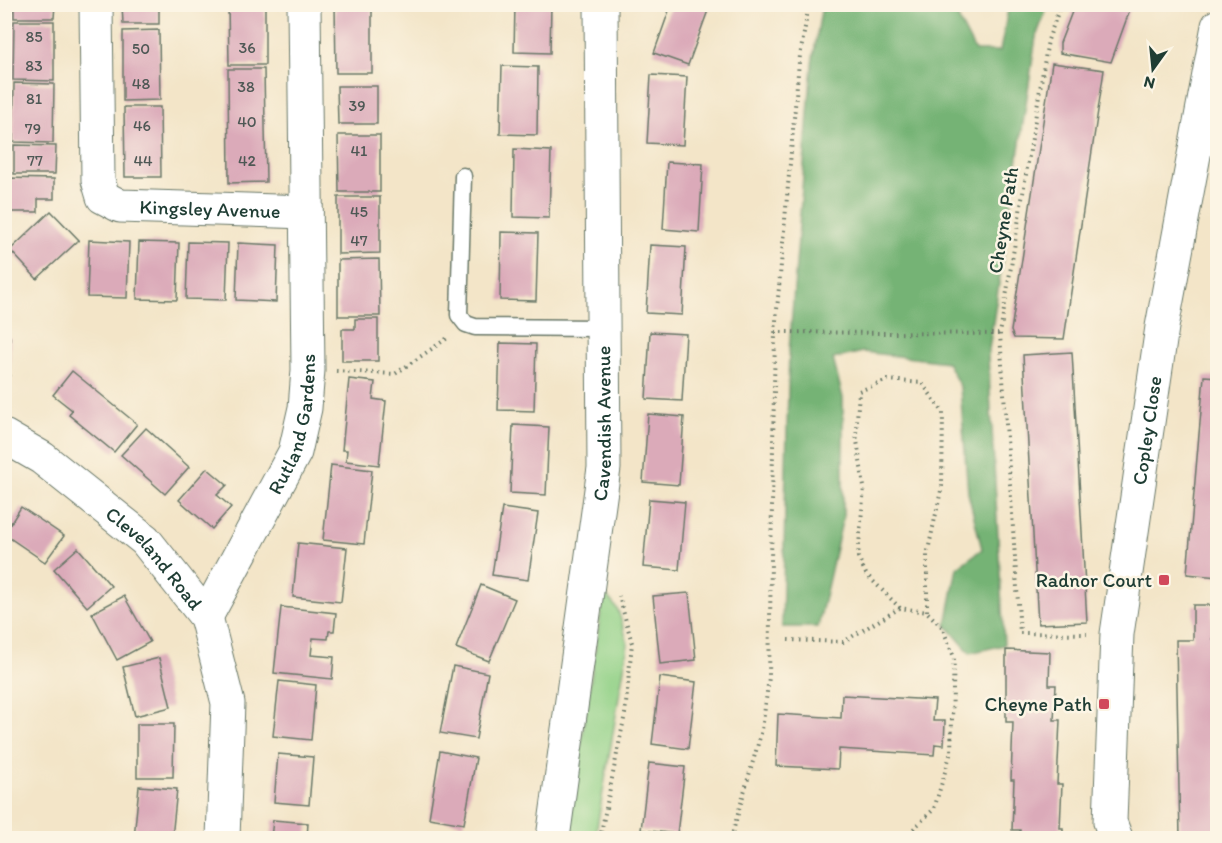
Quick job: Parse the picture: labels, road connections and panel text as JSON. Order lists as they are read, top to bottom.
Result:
{
  "streets": {
    "street": [
      "Kingsley Avenue",
      "Rutland Gardens",
      "Cavendish Avenue",
      "Copley Close",
      "Cleveland Road"
    ],
    "path": ["Cheyne Path"]
  },
  "crossings": [
    ["Kingsley Avenue", "Rutland Gardens"],
    ["Cheyne Path", "Copley Close"],
    ["Rutland Gardens", "Cleveland Road"]
  ],
  "places": {
    "transit": ["Radnor Court", "Cheyne Path"]
  },
  "house_numbers": [
    "85",
    "36",
    "50",
    "83",
    "48",
    "38",
    "81",
    "39",
    "40",
    "46",
    "79",
    "41",
    "77",
    "44",
    "42",
    "45",
    "47"
  ],
  "north": "bottom"
}
